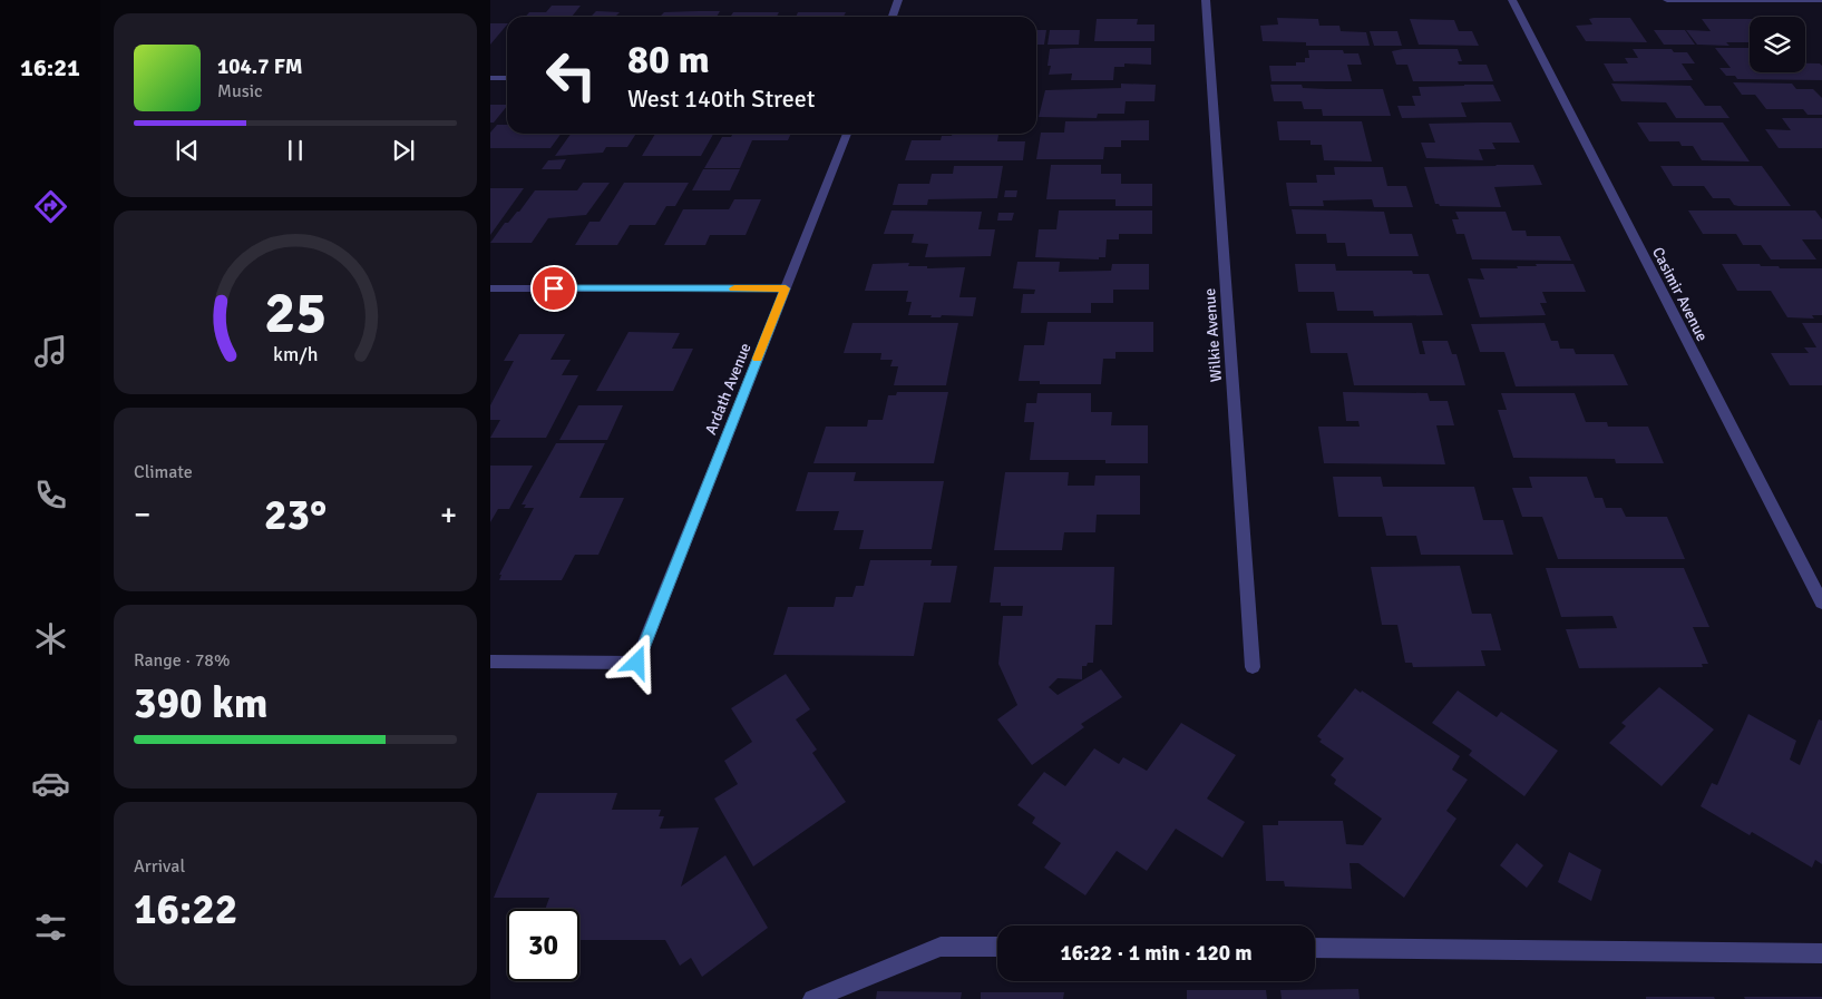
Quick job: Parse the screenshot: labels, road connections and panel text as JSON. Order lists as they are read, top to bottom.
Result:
{
  "streets": {
    "street": ["Casimir Avenue", "Wilkie Avenue", "Ardath Avenue"]
  },
  "page": {
    "tabs": "16:21",
    "turn": ["80 m", "West 140th Street"],
    "song": ["104.7 FM", "Music"],
    "tile": [
      "Climate",
      ["Range · 78%", "390 km"],
      ["Arrival", "16:22"]
    ],
    "heat": ["−", "23°", "+"],
    "limit": "30",
    "trip": "16:22 · 1 min · 120 m",
    "gauge": ["25", "km/h"]
  }
}
